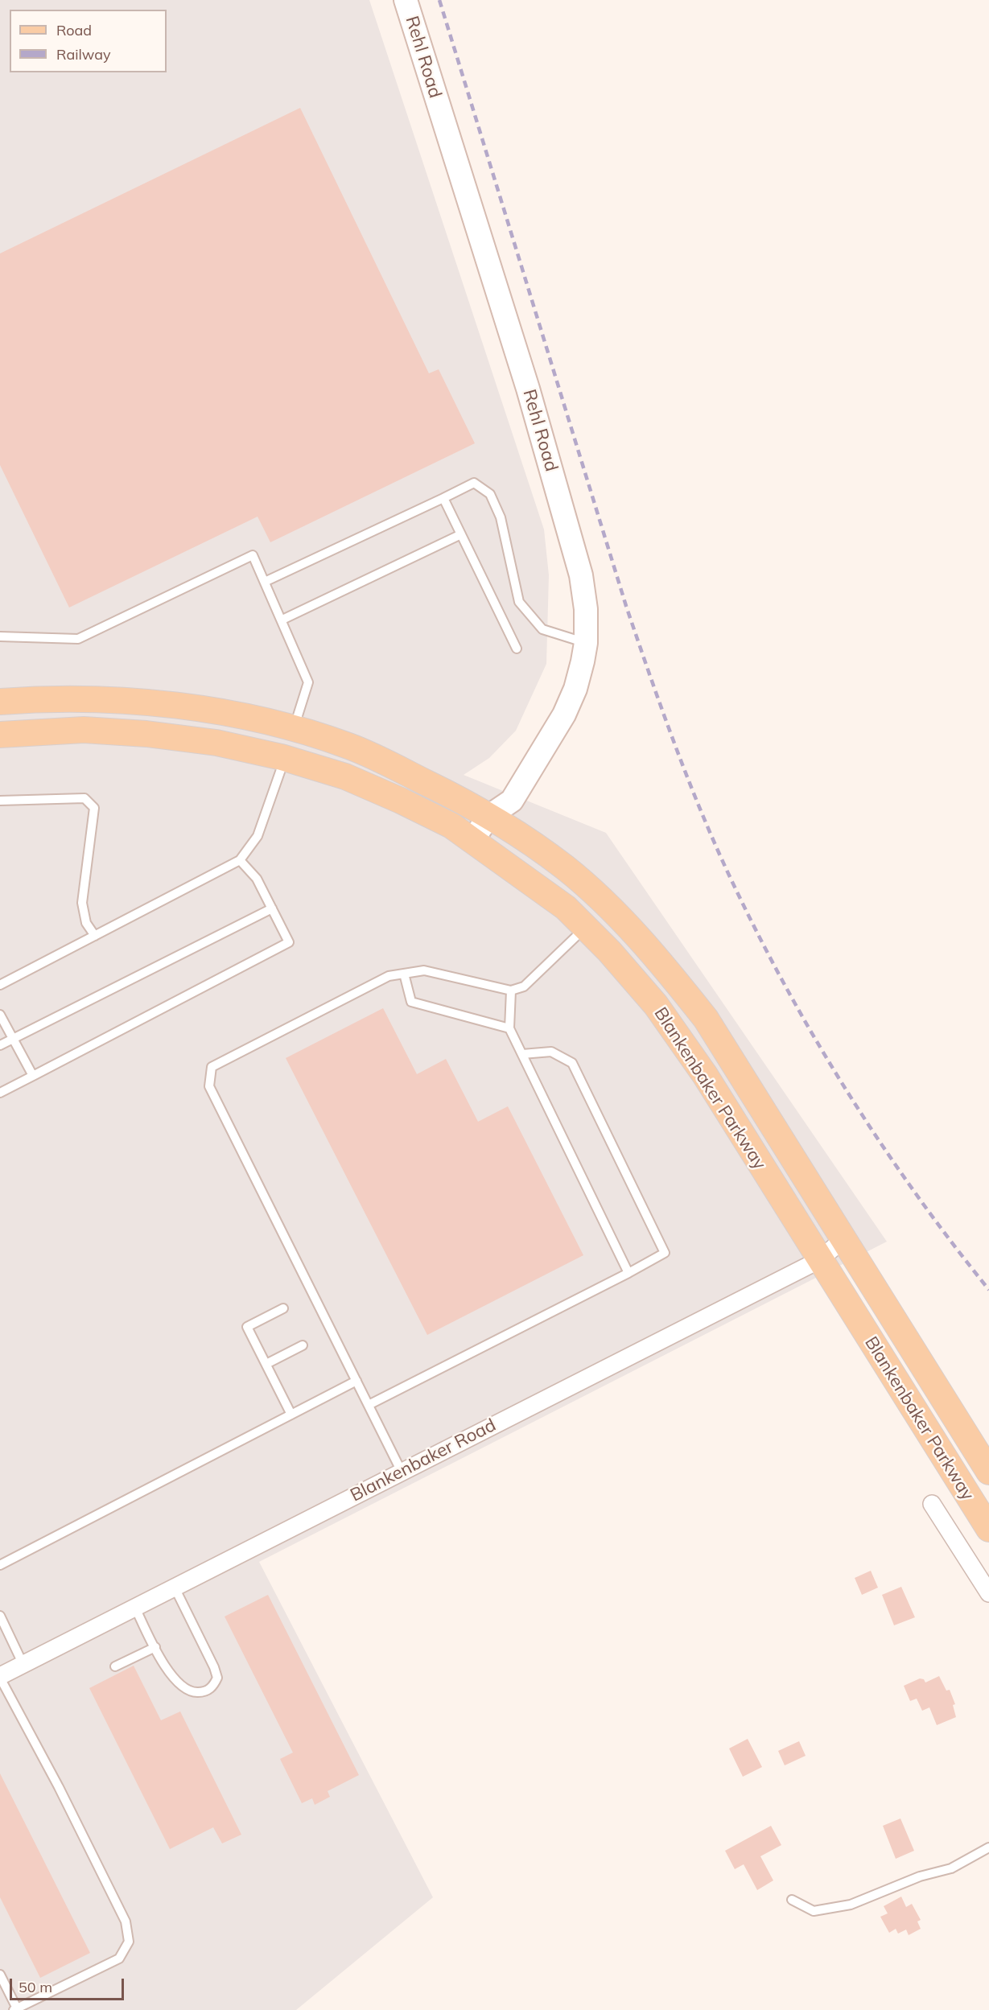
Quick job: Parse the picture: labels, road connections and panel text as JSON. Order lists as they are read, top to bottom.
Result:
{
  "streets": {
    "main road": ["Blankenbaker Parkway"],
    "street": ["Rehl Road", "Blankenbaker Road"]
  },
  "crossings": [
    ["Rehl Road", "Blankenbaker Parkway"],
    ["Blankenbaker Parkway", "Blankenbaker Road"]
  ],
  "legend": ["Road", "Railway"],
  "scale_bar": "50 m"
}
